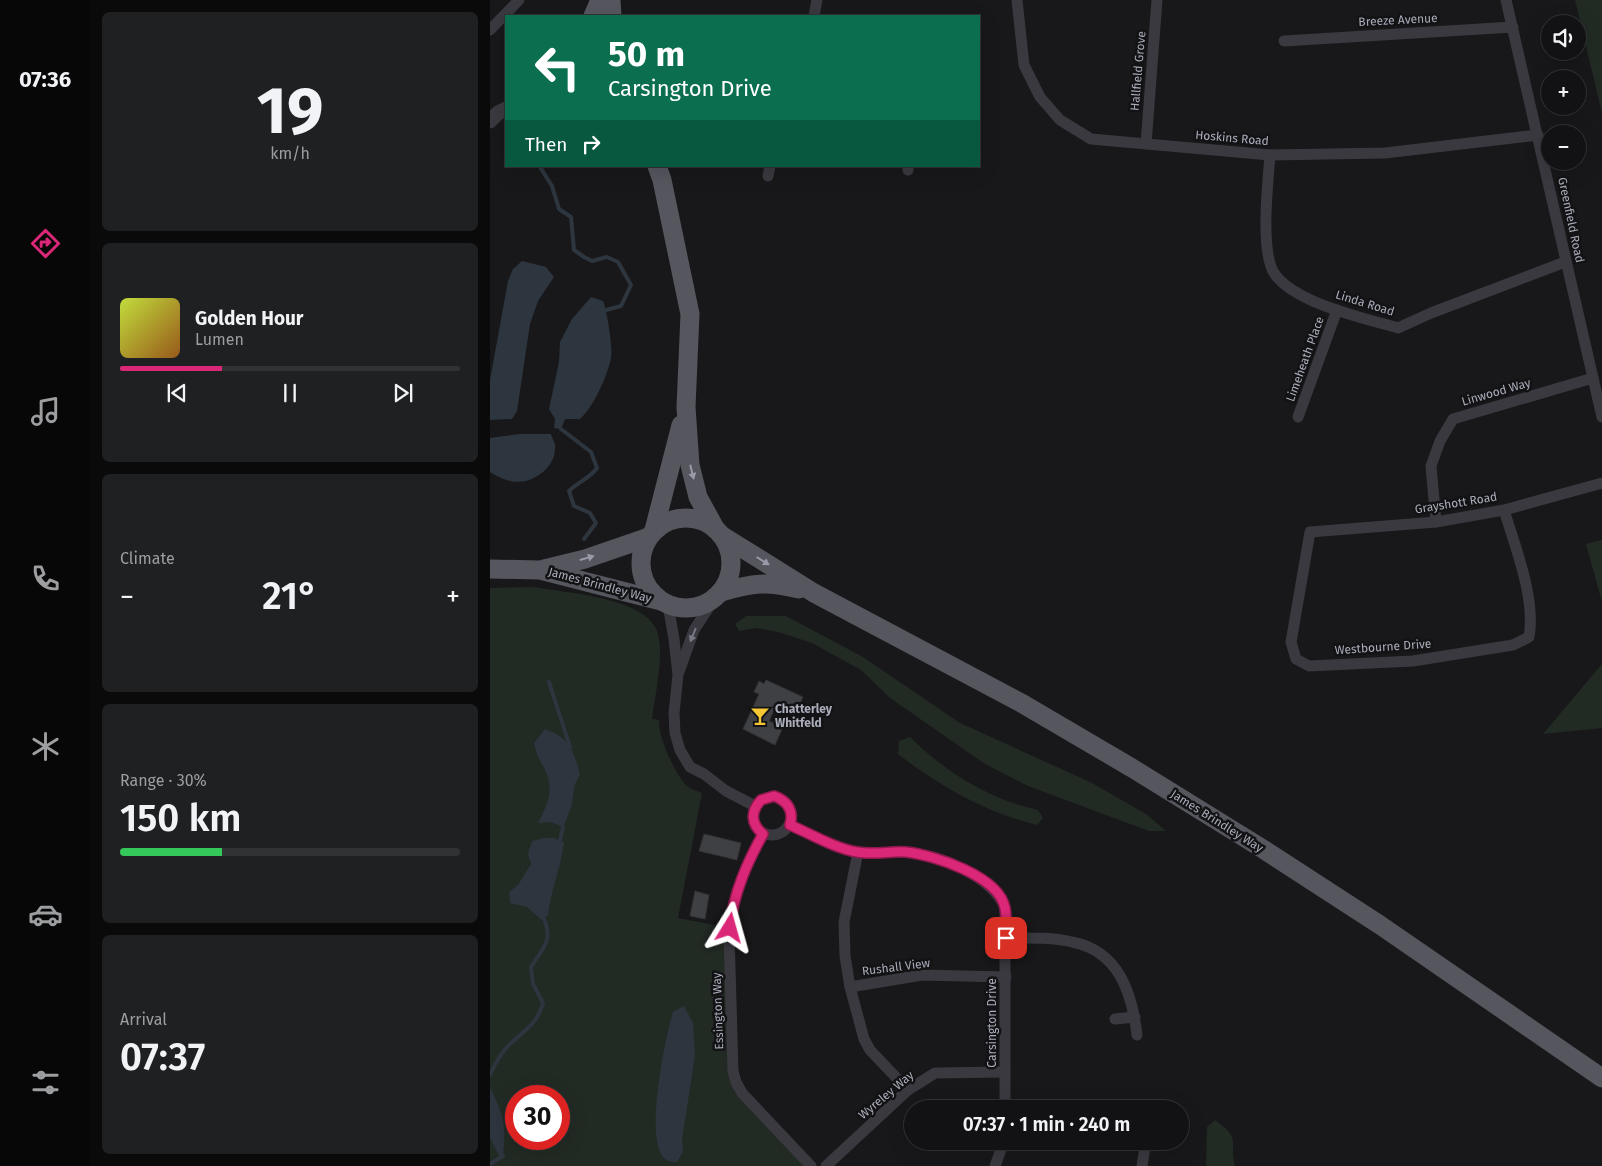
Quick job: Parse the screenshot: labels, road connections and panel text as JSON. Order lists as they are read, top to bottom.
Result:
{
  "streets": {
    "main road": ["James Brindley Way"],
    "street": [
      "Breeze Avenue",
      "Hallfield Grove",
      "Hoskins Road",
      "Greenfield Road",
      "Linda Road",
      "Limeheath Place",
      "Linwood Way",
      "Grayshott Road",
      "Westbourne Drive",
      "Rushall View",
      "Essington Way",
      "Carsington Drive",
      "Wyreley Way"
    ]
  },
  "crossings": [
    ["Breeze Avenue", "Greenfield Road"],
    ["Hallfield Grove", "Hoskins Road"],
    ["Hoskins Road", "Greenfield Road"],
    ["Hoskins Road", "Linda Road"],
    ["Greenfield Road", "Linda Road"],
    ["Greenfield Road", "Linwood Way"],
    ["Linda Road", "Limeheath Place"],
    ["Linwood Way", "Grayshott Road"],
    ["Grayshott Road", "Westbourne Drive"],
    ["Rushall View", "Carsington Drive"],
    ["Essington Way", "Carsington Drive"],
    ["Carsington Drive", "Wyreley Way"]
  ],
  "places": {
    "bar": ["Chatterley Whitfeld"]
  },
  "page": {
    "tabs": "07:36",
    "tile": [
      ["19", "km/h"],
      "Climate",
      ["Range · 30%", "150 km"],
      ["Arrival", "07:37"]
    ],
    "map_buttons": ["+", "−"],
    "turn": ["50 m", "Carsington Drive"],
    "then": "Then",
    "song": ["Golden Hour", "Lumen"],
    "heat": ["−", "21°", "+"],
    "limit": "30",
    "trip": "07:37 · 1 min · 240 m"
  }
}
